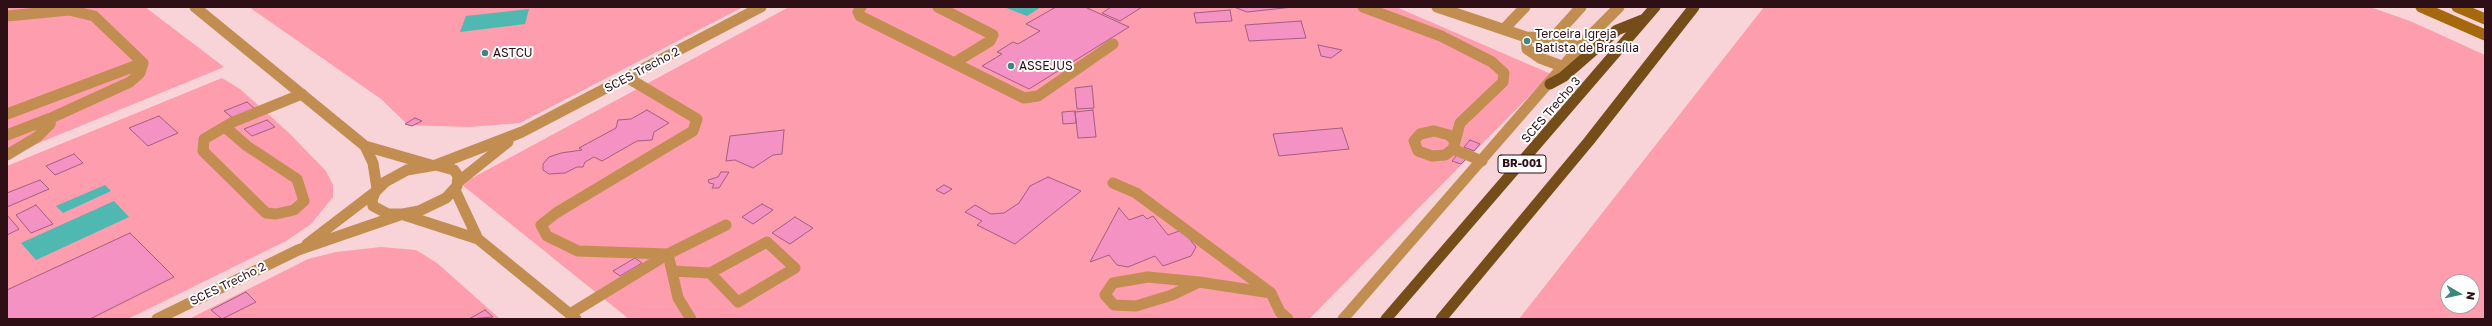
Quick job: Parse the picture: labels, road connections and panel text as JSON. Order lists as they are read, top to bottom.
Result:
{
  "streets": {
    "highway": ["SCES Trecho 3", "BR-001"],
    "street": ["SCES Trecho 2"]
  },
  "places": ["Terceira Igreja Batista de Brasília", "ASTCU", "ASSEJUS"],
  "north": "right"
}
